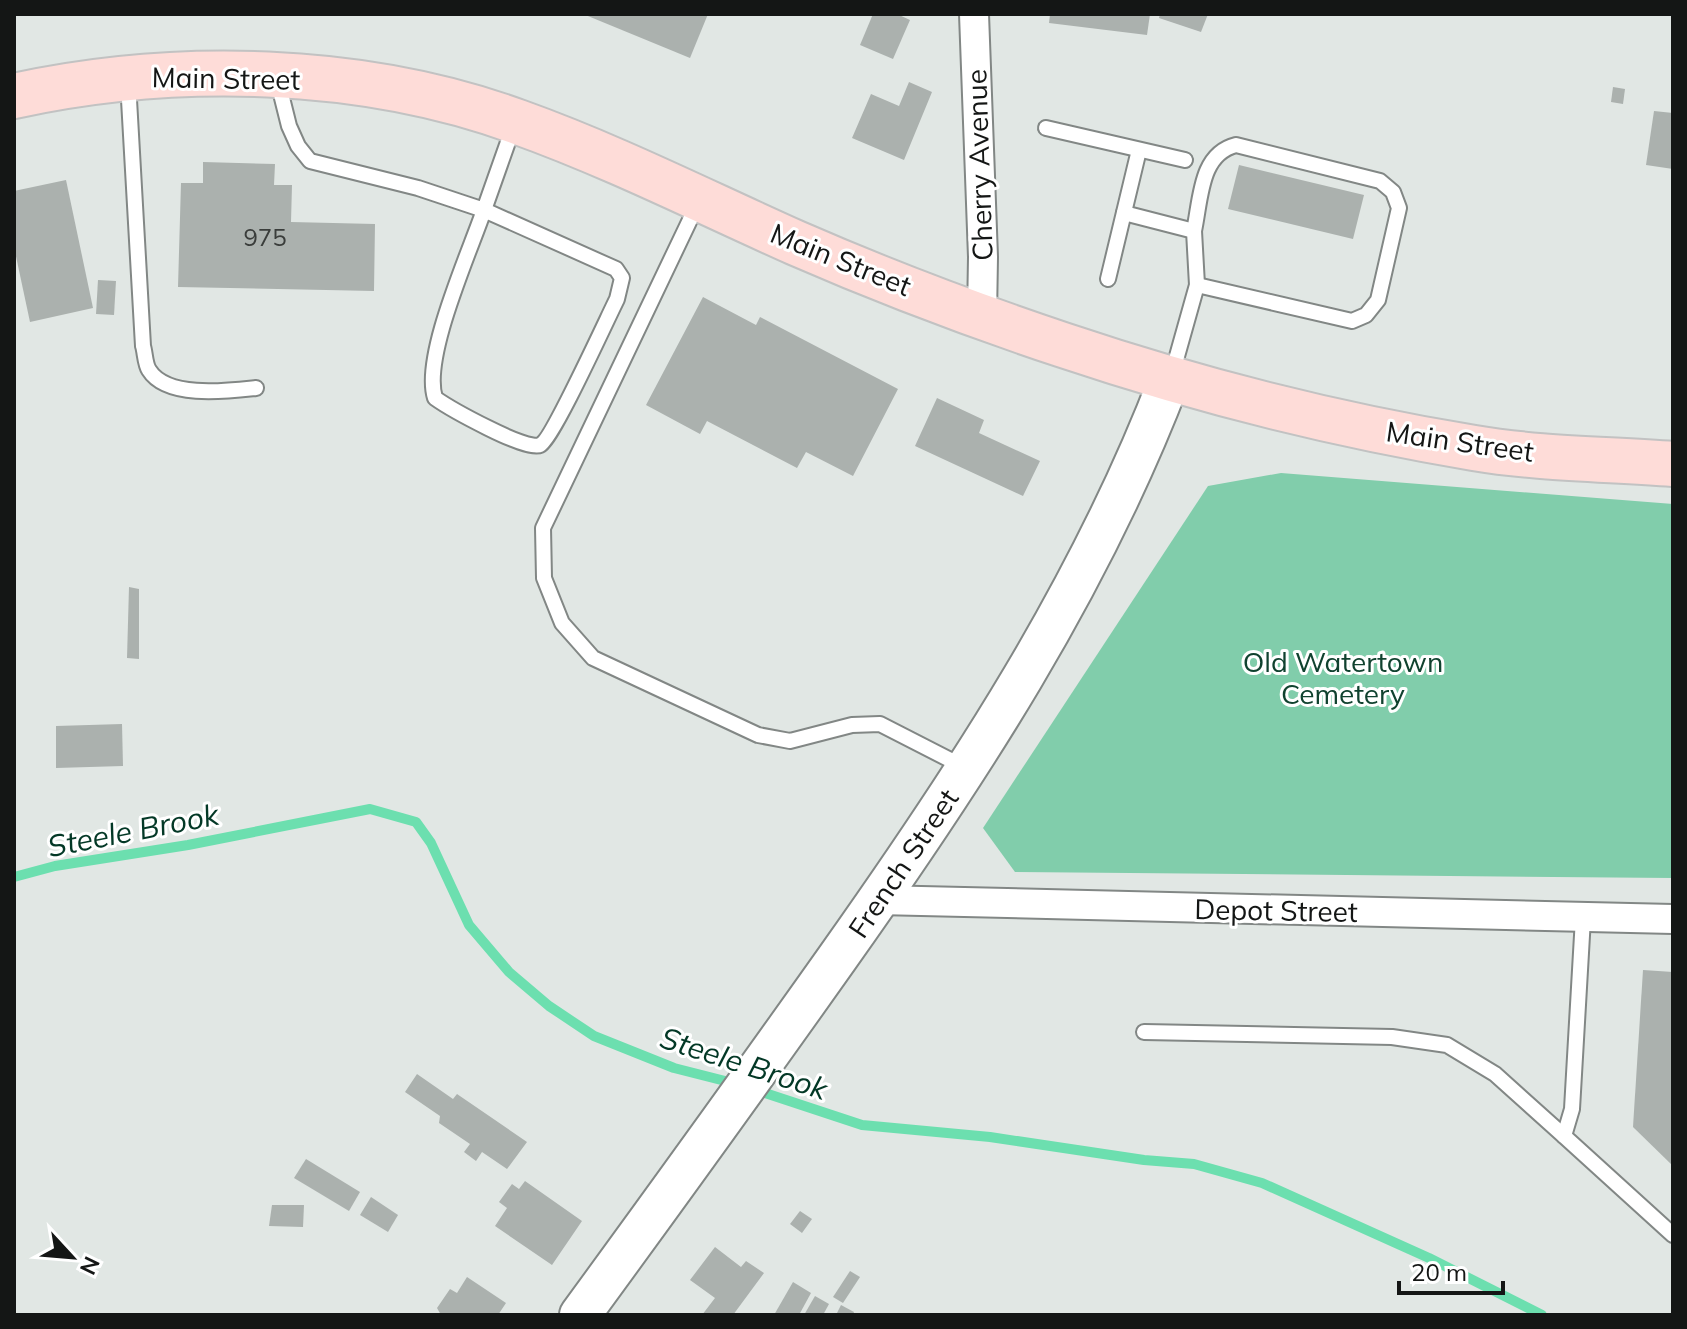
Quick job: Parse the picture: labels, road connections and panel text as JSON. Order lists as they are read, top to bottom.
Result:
{
  "streets": {
    "main road": ["Main Street"],
    "street": ["Cherry Avenue", "French Street", "Depot Street"]
  },
  "crossings": [
    ["Main Street", "Cherry Avenue"],
    ["Main Street", "French Street"],
    ["French Street", "Depot Street"]
  ],
  "water": ["Steele Brook"],
  "parks": ["Old Watertown Cemetery"],
  "house_numbers": ["975"],
  "scale_bar": "20 m",
  "north": "bottom right"
}
